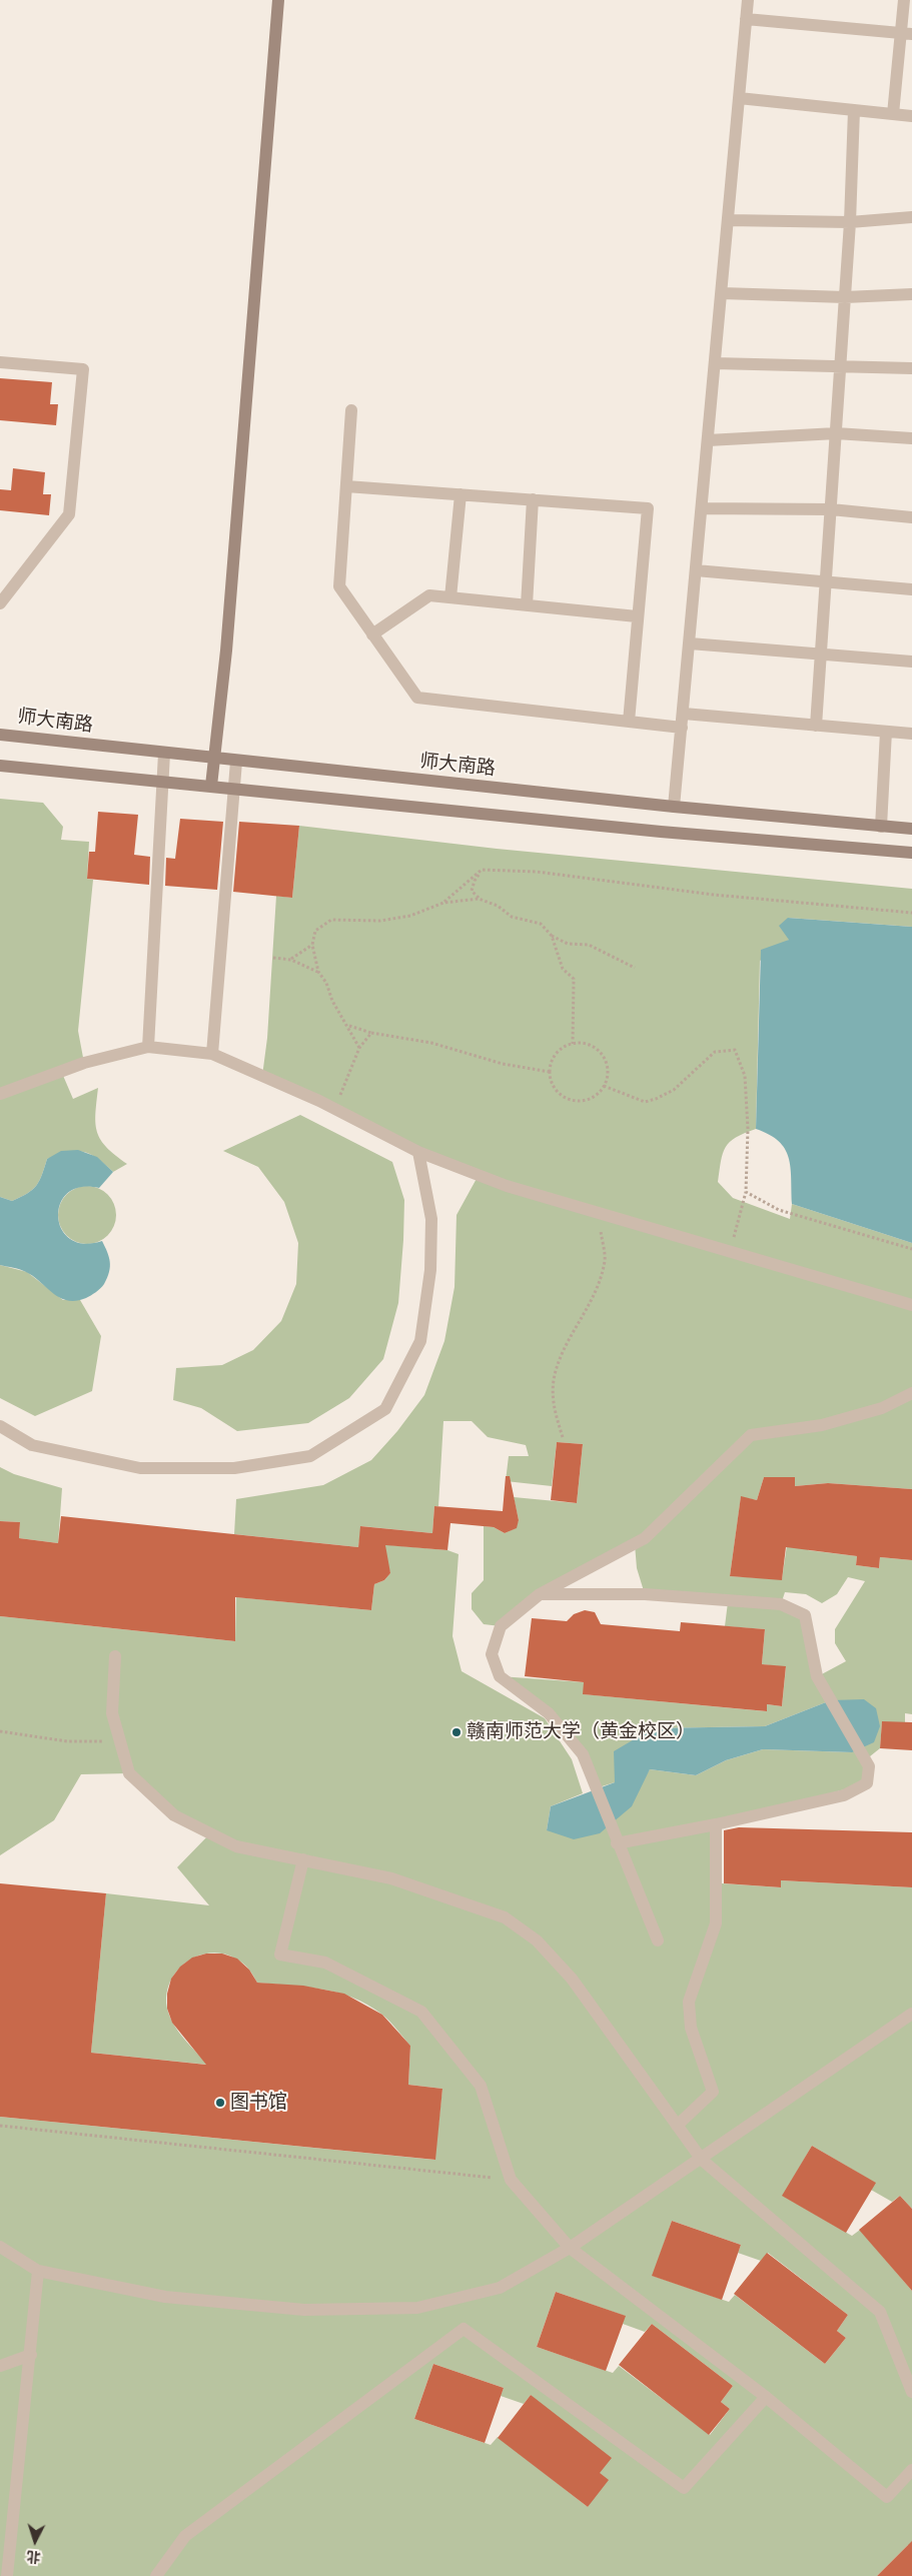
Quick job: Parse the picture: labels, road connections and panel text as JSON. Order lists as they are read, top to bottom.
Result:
{
  "streets": {
    "main road": ["师大南路"]
  },
  "places": ["赣南师范大学（黄金校区）", "图书馆"],
  "north": "bottom"
}
